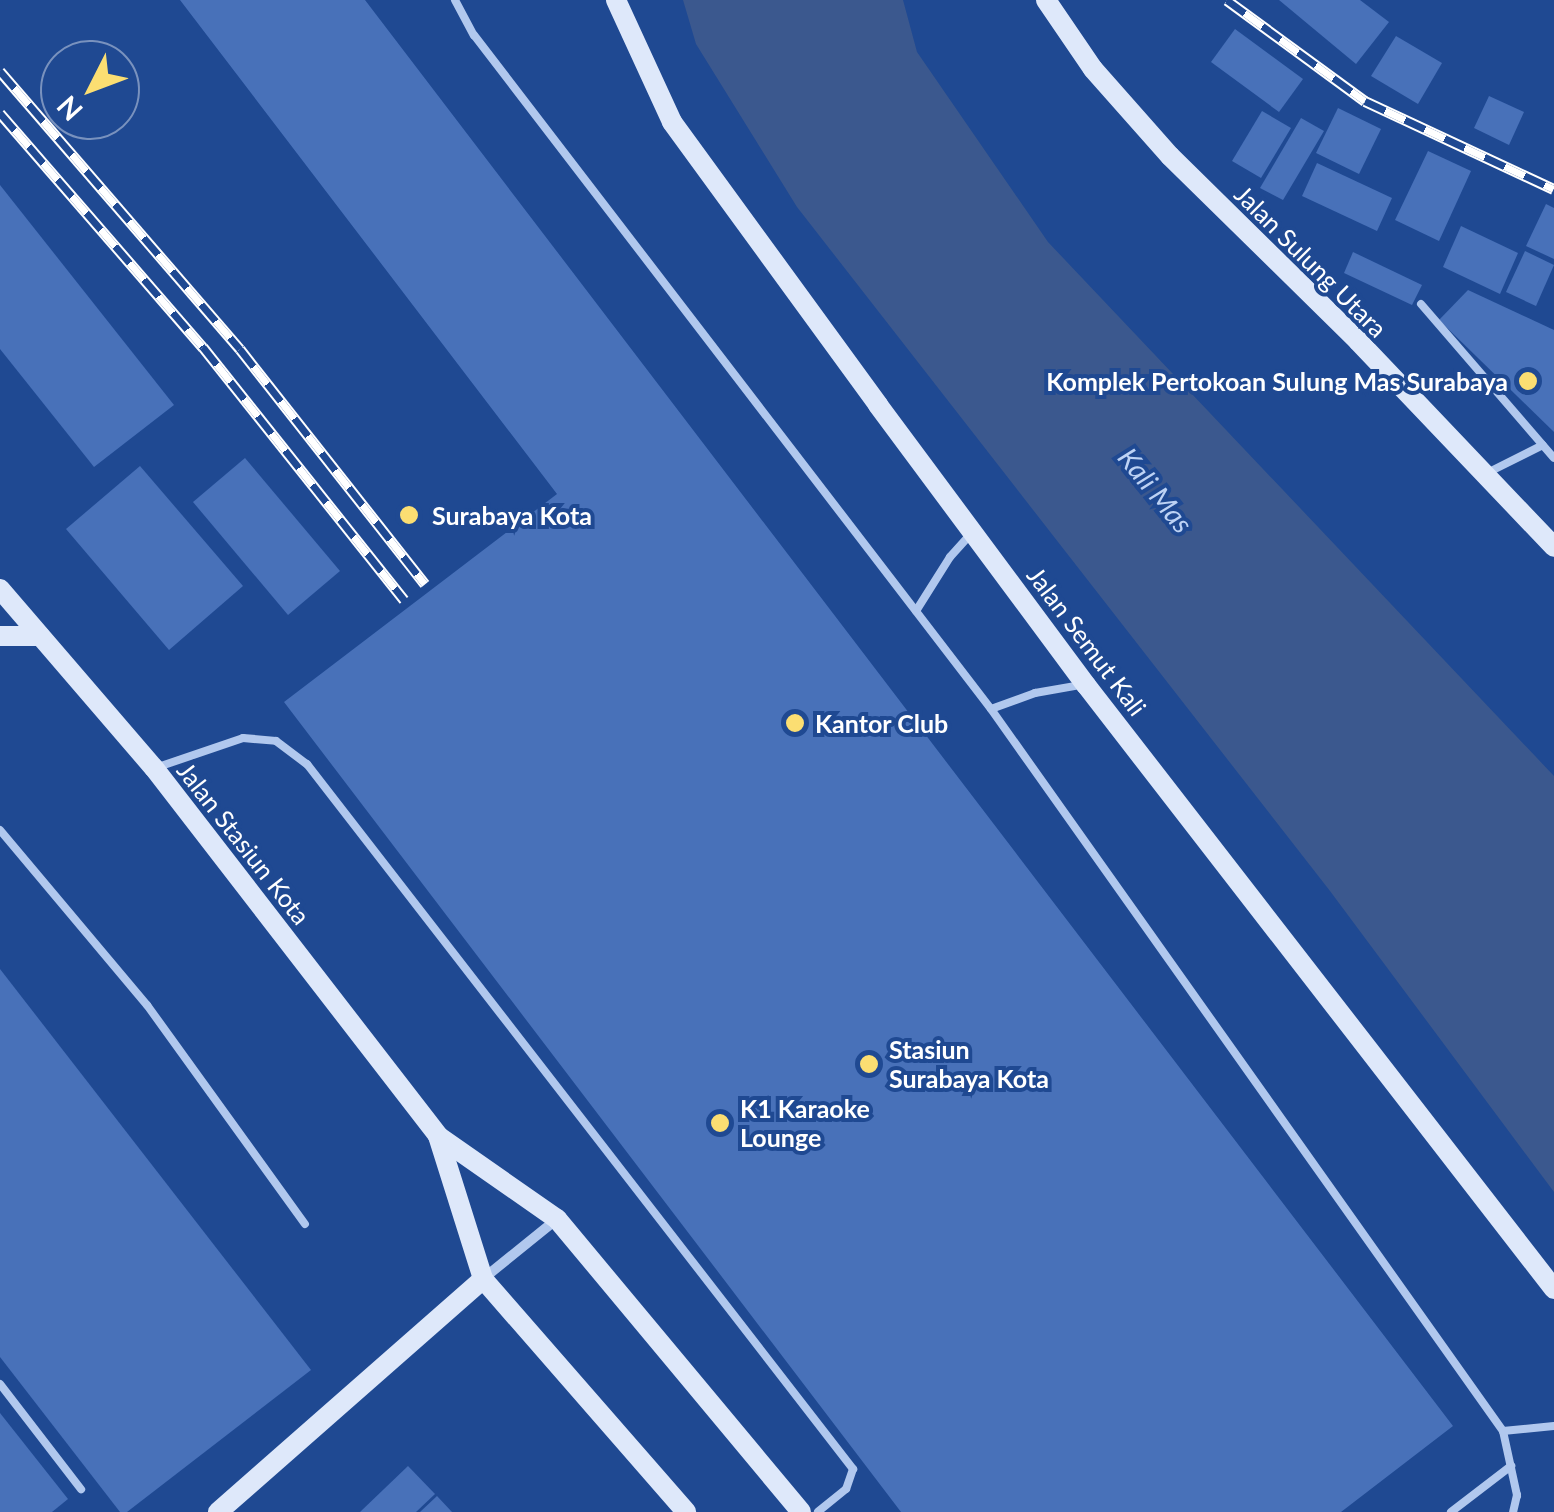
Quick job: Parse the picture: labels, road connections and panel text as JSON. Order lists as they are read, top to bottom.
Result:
{
  "streets": {
    "street": ["Jalan Sulung Utara", "Jalan Semut Kali", "Jalan Stasiun Kota"]
  },
  "water": ["Kali Mas"],
  "places": [
    "Komplek Pertokoan Sulung Mas Surabaya",
    "Surabaya Kota",
    "Kantor Club",
    "Stasiun Surabaya Kota",
    "K1 Karaoke Lounge"
  ],
  "north": "bottom left"
}
